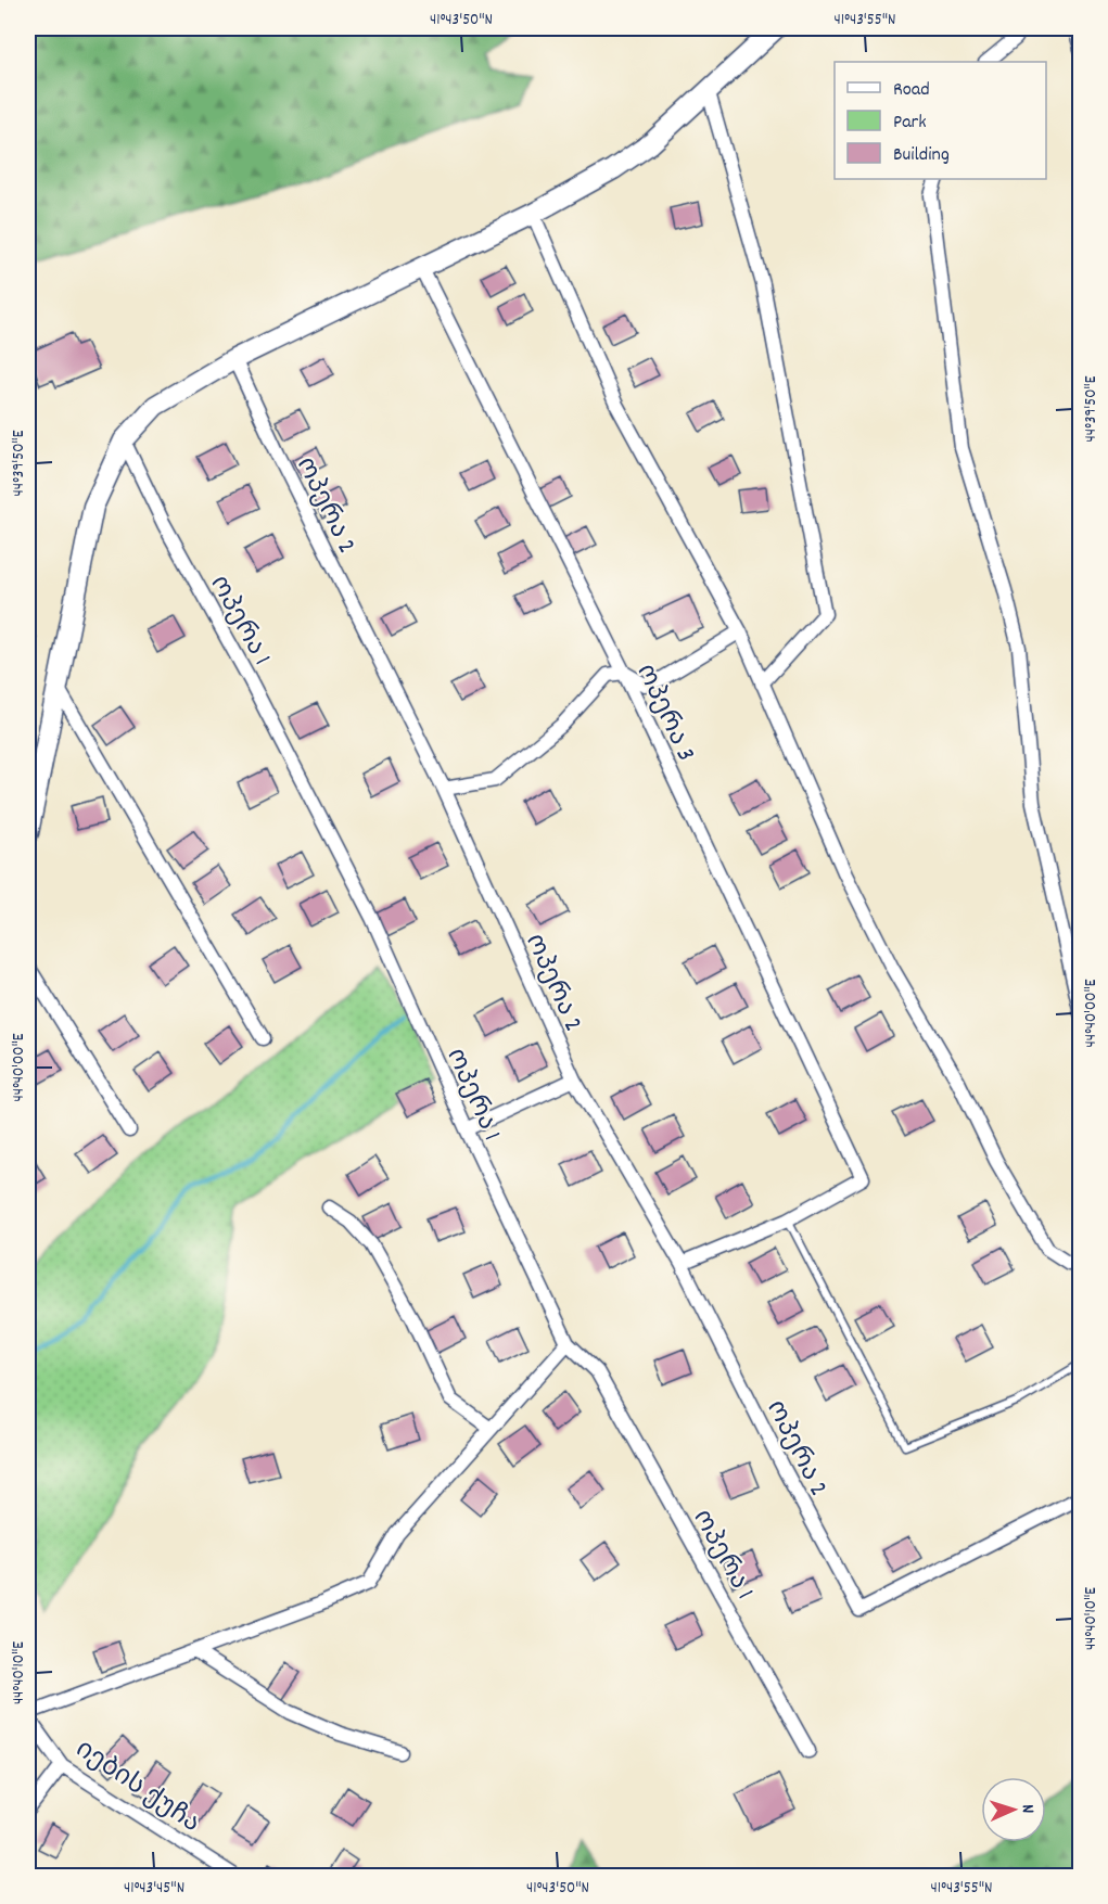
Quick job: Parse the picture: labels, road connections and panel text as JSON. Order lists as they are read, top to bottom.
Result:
{
  "streets": {
    "street": [
      "ოპერა 2",
      "ოპერა 1",
      "ოპერა 3",
      "იების ქუჩა"
    ]
  },
  "legend": ["Road", "Park", "Building"],
  "north": "right",
  "coordinates": [
    "41°43'50\"N",
    "41°43'55\"N",
    "44°39'50\"E",
    "44°40'00\"E",
    "44°40'10\"E",
    "41°43'45\"N"
  ]
}
